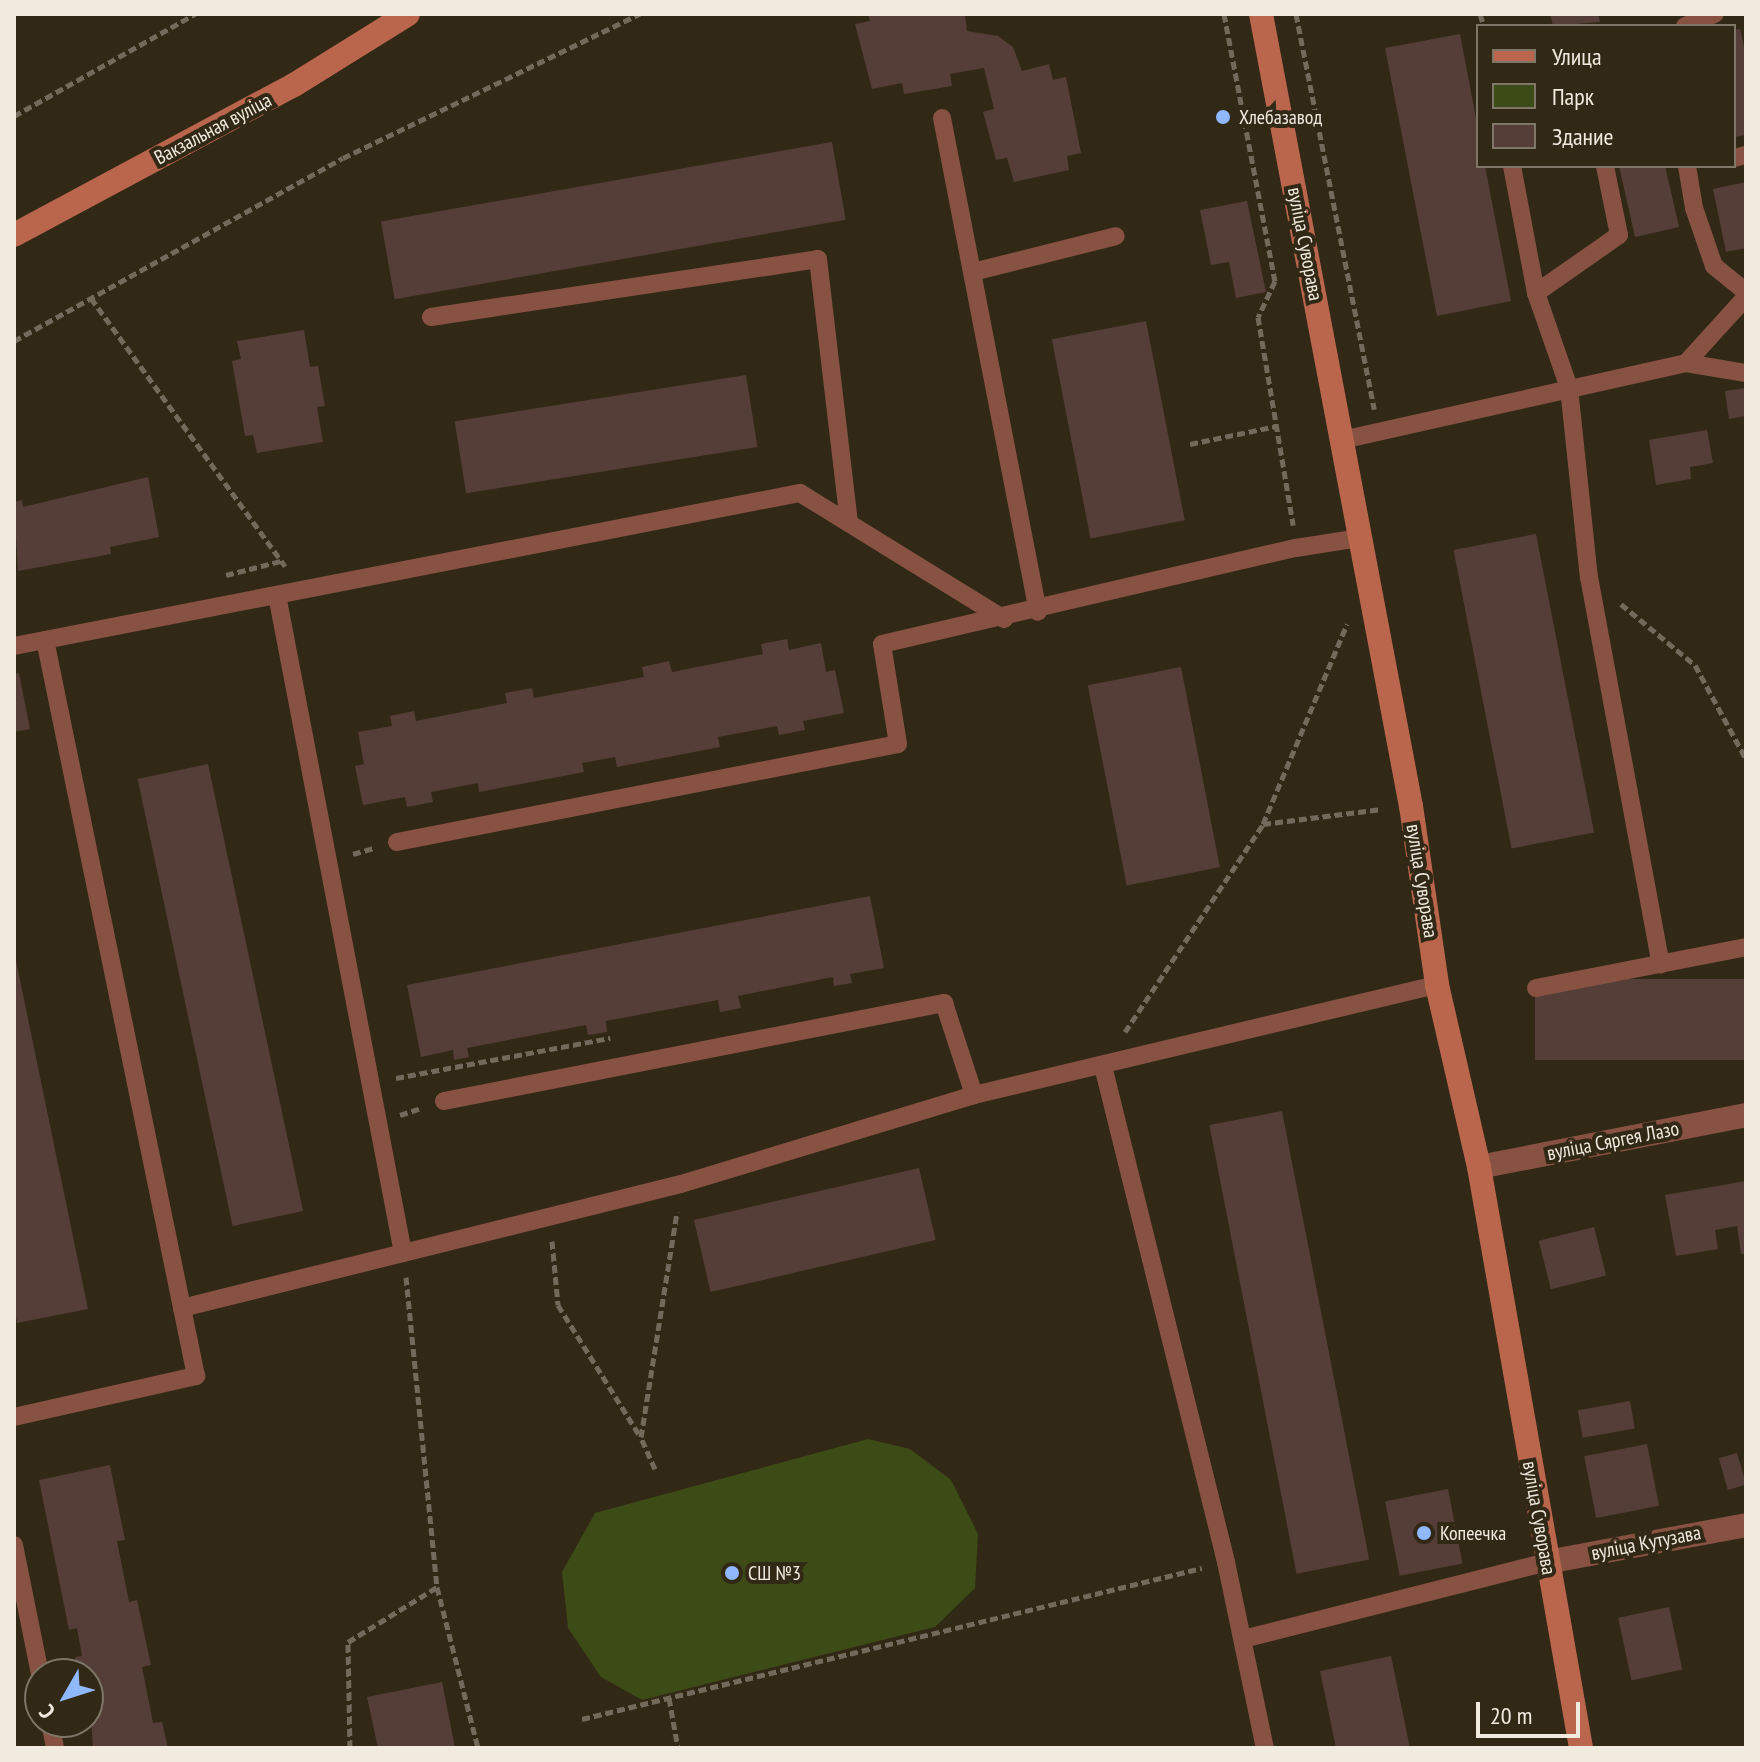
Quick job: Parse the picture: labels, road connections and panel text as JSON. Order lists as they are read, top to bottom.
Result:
{
  "streets": {
    "main road": ["Вакзальная вуліца", "вуліца Суворава"],
    "street": ["вуліца Сяргея Лазо", "вуліца Кутузава"]
  },
  "crossings": [
    ["вуліца Суворава", "вуліца Сяргея Лазо"],
    ["вуліца Суворава", "вуліца Кутузава"]
  ],
  "places": ["Хлебазавод", "Копеечка", "СШ №3"],
  "legend": ["Улица", "Парк", "Здание"],
  "scale_bar": "20 m",
  "north": "bottom left"
}
